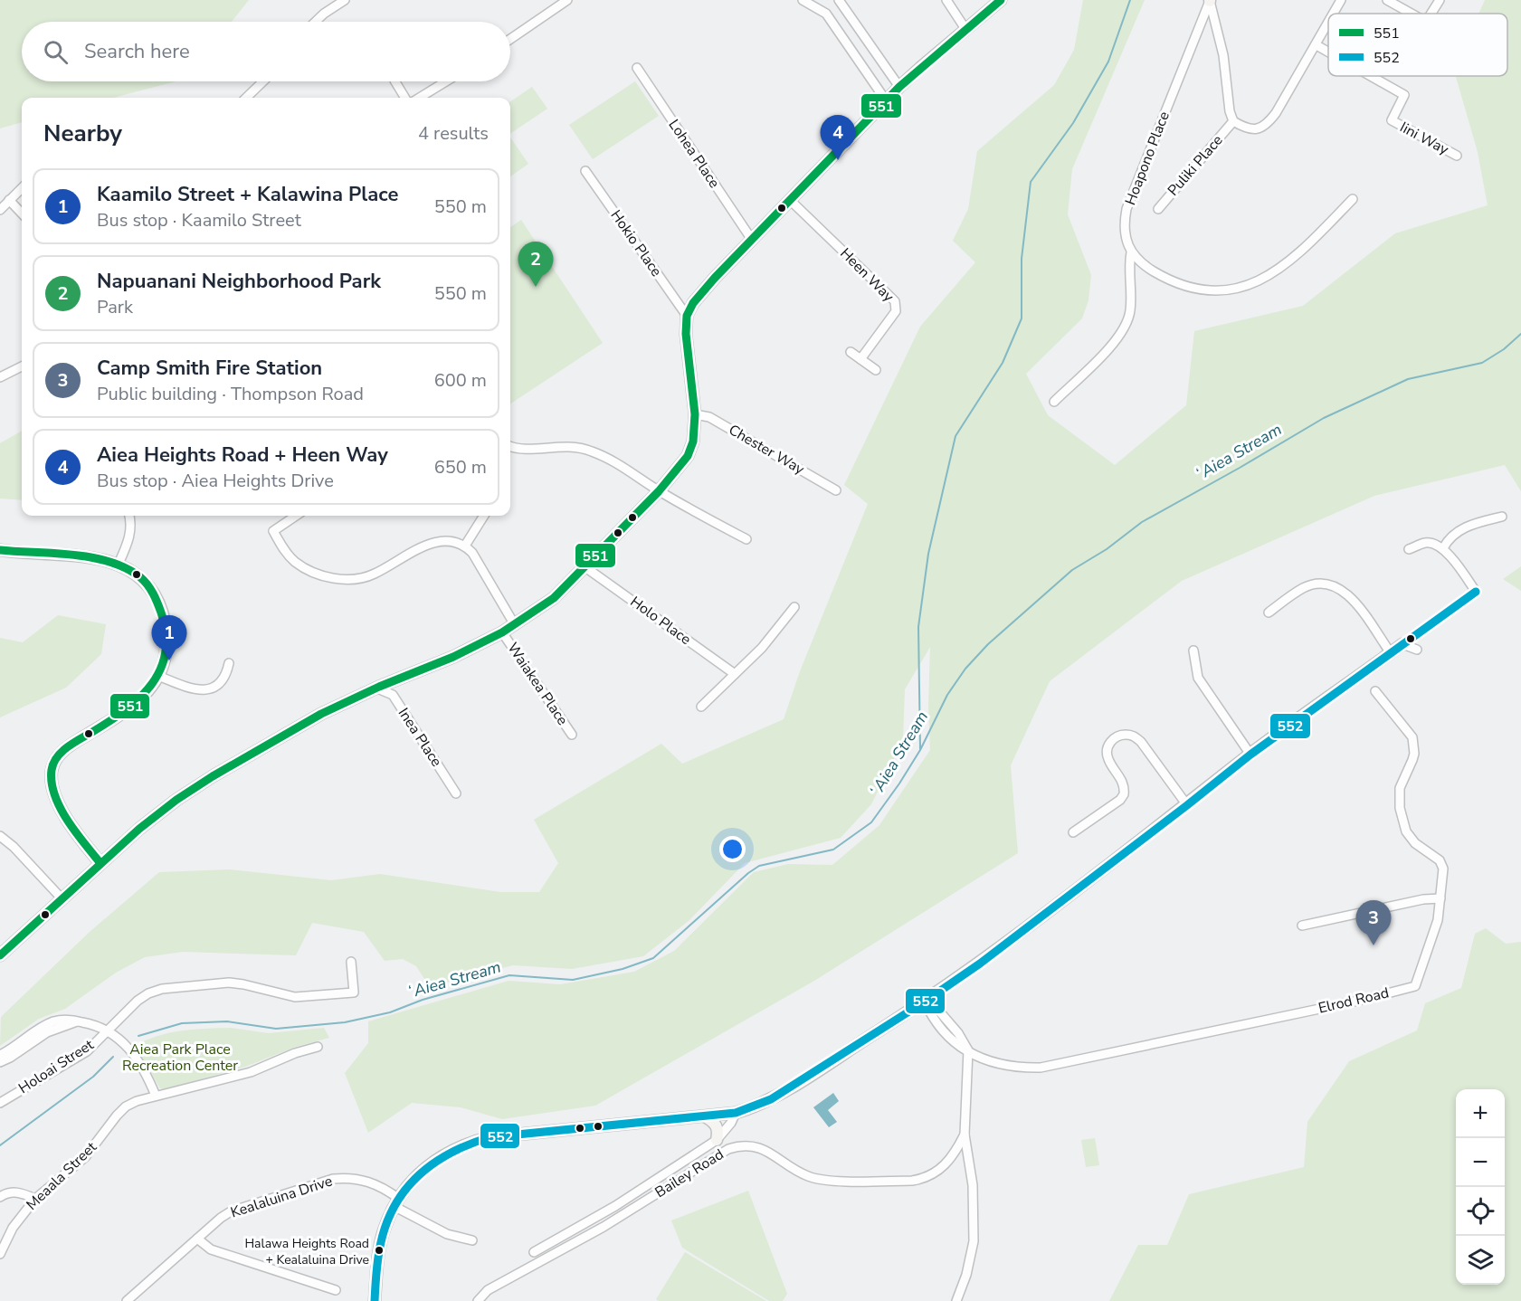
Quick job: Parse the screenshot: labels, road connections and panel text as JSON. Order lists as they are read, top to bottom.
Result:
{
  "streets": {
    "street": [
      "Iini Way",
      "Lohea Place",
      "Hoapono Place",
      "Puliki Place",
      "Hokio Place",
      "Heen Way",
      "Chester Way",
      "Holo Place",
      "Waiakea Place",
      "Inea Place",
      "Elrod Road",
      "Holoai Street",
      "Bailey Road",
      "Meaala Street",
      "Kealaluina Drive"
    ]
  },
  "water": ["ʻAiea Stream"],
  "parks": ["Aiea Park Place Recreation Center"],
  "places": ["Halawa Heights Road + Kealaluina Drive"],
  "lines": ["transit line 551", "transit line 552"],
  "legend": ["551", "552"],
  "page": {
    "search": "Search here",
    "heading": ["Nearby", "4 results"],
    "pins": [
      "4",
      "2",
      "1",
      "3"
    ],
    "list": [
      {
        "mark": "1",
        "name": "Kaamilo Street + Kalawina Place",
        "note": "Bus stop · Kaamilo Street",
        "value": "550 m"
      },
      {
        "mark": "2",
        "name": "Napuanani Neighborhood Park",
        "note": "Park",
        "value": "550 m"
      },
      {
        "mark": "3",
        "name": "Camp Smith Fire Station",
        "note": "Public building · Thompson Road",
        "value": "600 m"
      },
      {
        "mark": "4",
        "name": "Aiea Heights Road + Heen Way",
        "note": "Bus stop · Aiea Heights Drive",
        "value": "650 m"
      }
    ],
    "map_buttons": ["+", "−"]
  }
}
